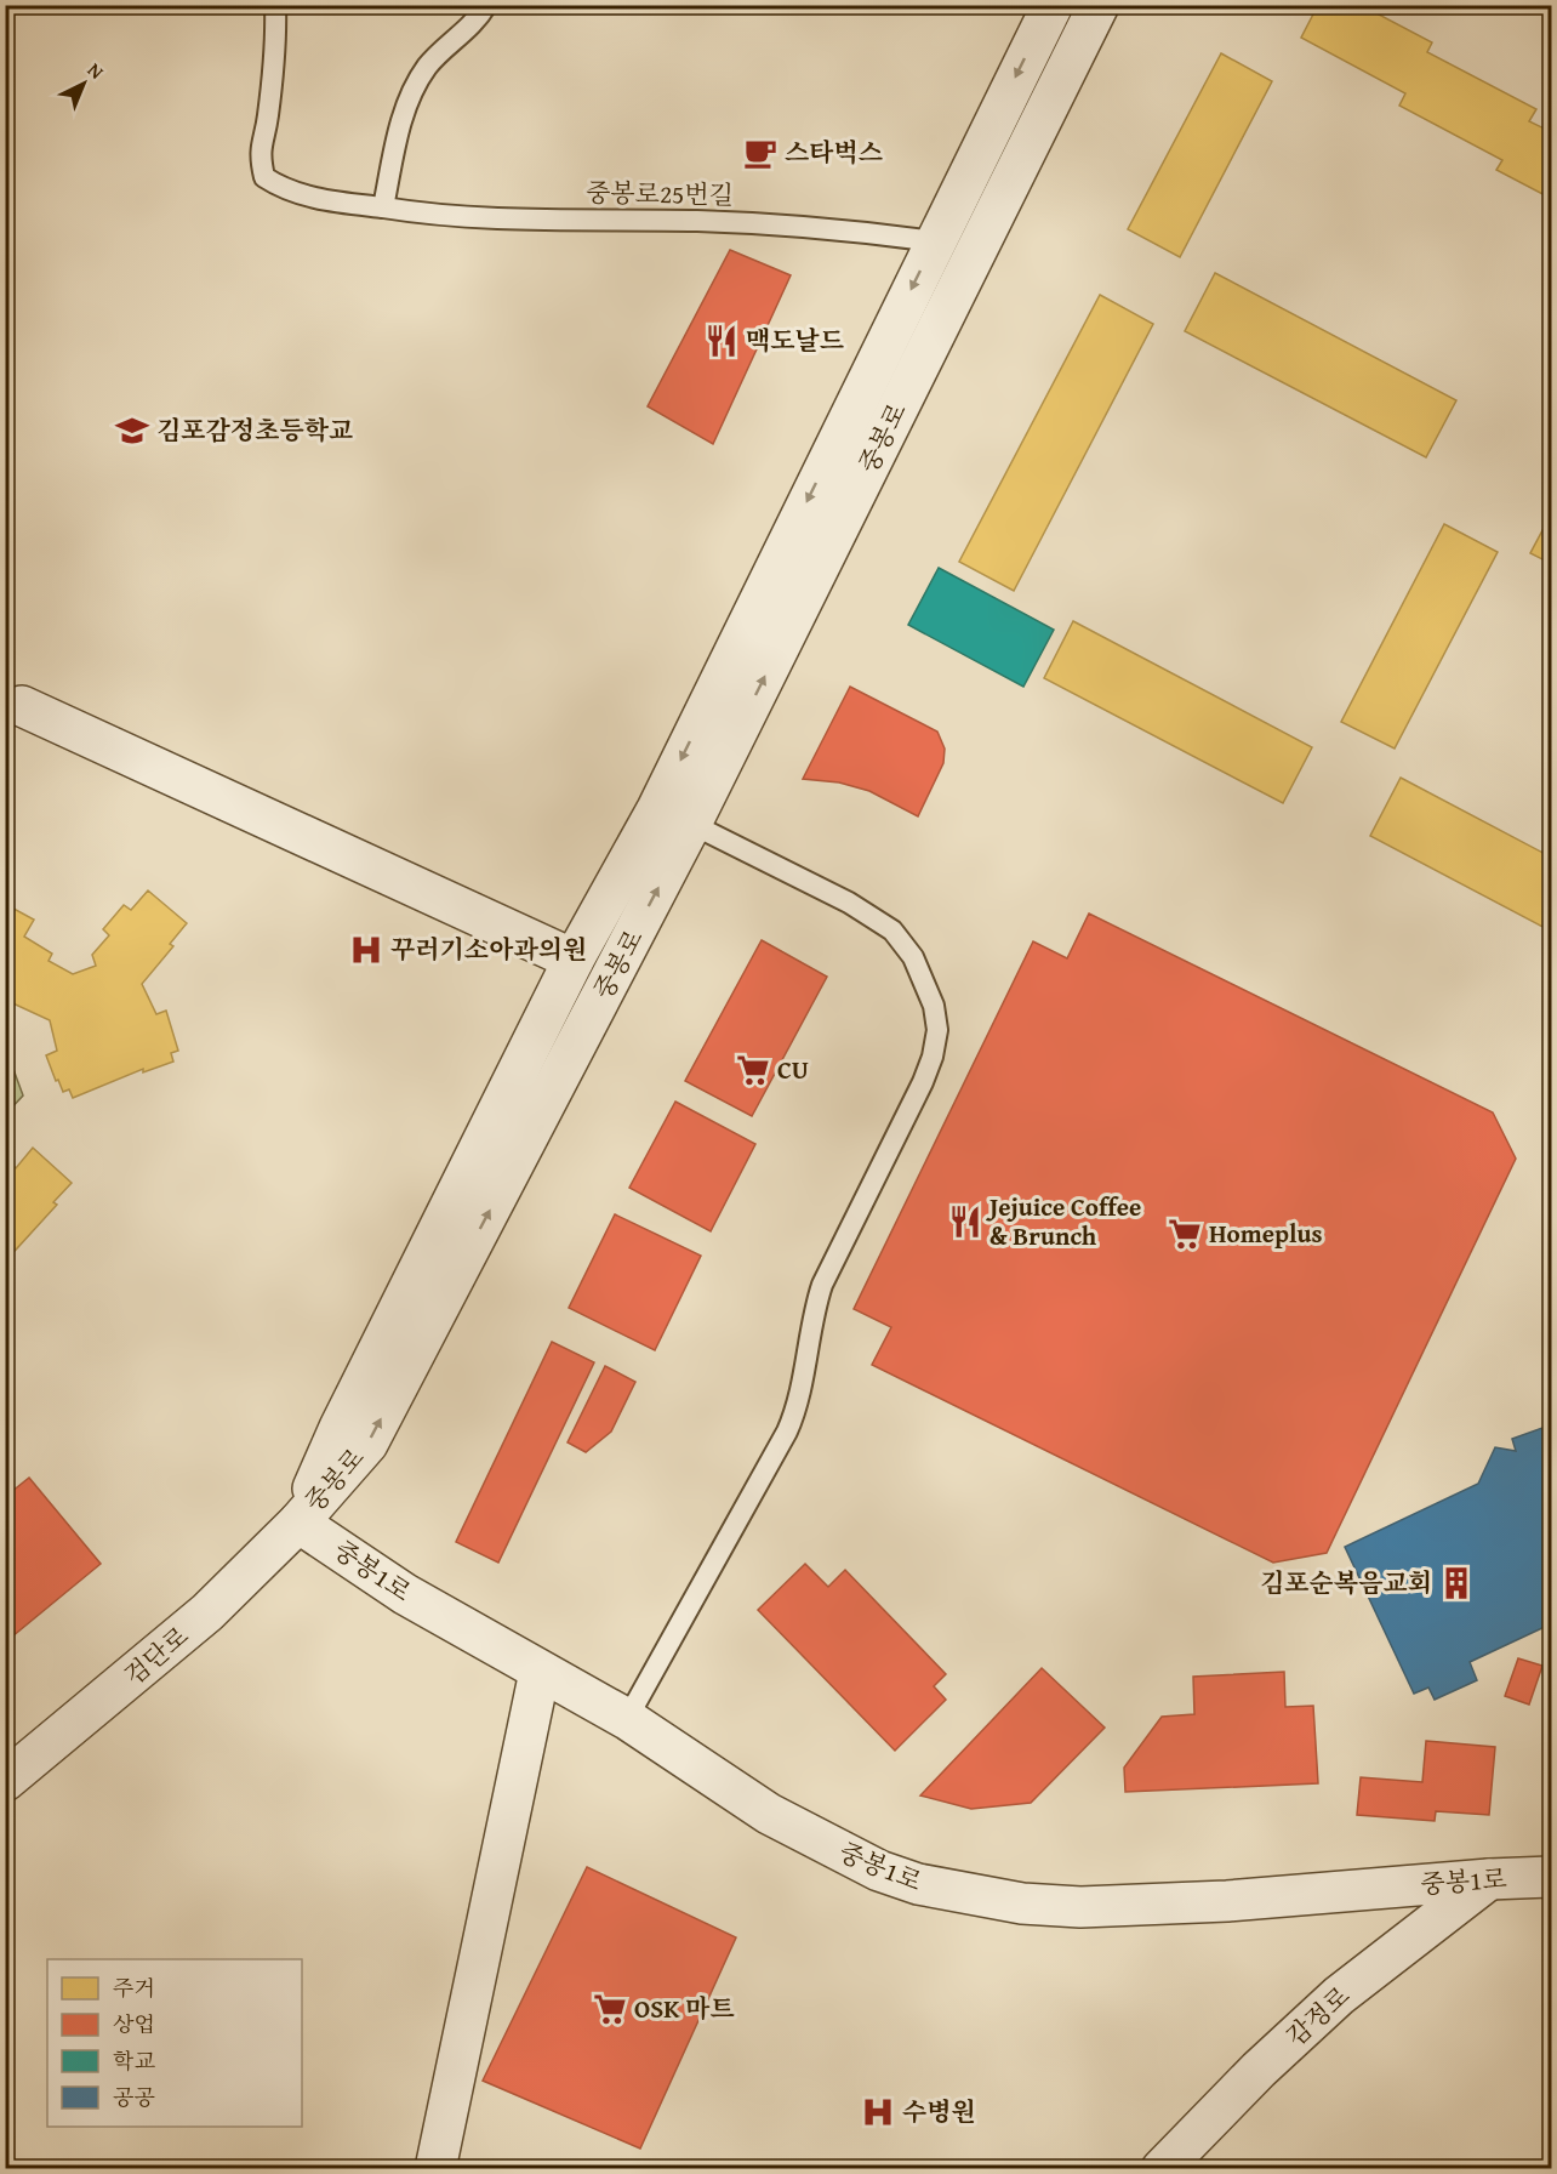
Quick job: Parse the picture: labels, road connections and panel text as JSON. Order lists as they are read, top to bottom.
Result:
{
  "streets": {
    "street": [
      "중봉로",
      "중봉1로",
      "검단로",
      "감정로"
    ],
    "lane": ["중봉로25번길"]
  },
  "crossings": [
    ["중봉로25번길", "중봉로"],
    ["중봉로", "중봉1로"],
    ["중봉로", "검단로"],
    ["중봉1로", "검단로"],
    ["중봉1로", "감정로"]
  ],
  "places": {
    "cafe": ["스타벅스"],
    "restaurant": ["맥도날드", "Jejuice Coffee & Brunch"],
    "school or university": ["김포감정초등학교"],
    "hospital": ["꾸러기소아과의원", "수병원"],
    "supermarket": ["CU", "Homeplus", "OSK 마트"],
    "building": ["김포순복음교회"]
  },
  "legend": [
    "주거",
    "상업",
    "학교",
    "공공"
  ],
  "north": "top right"
}
